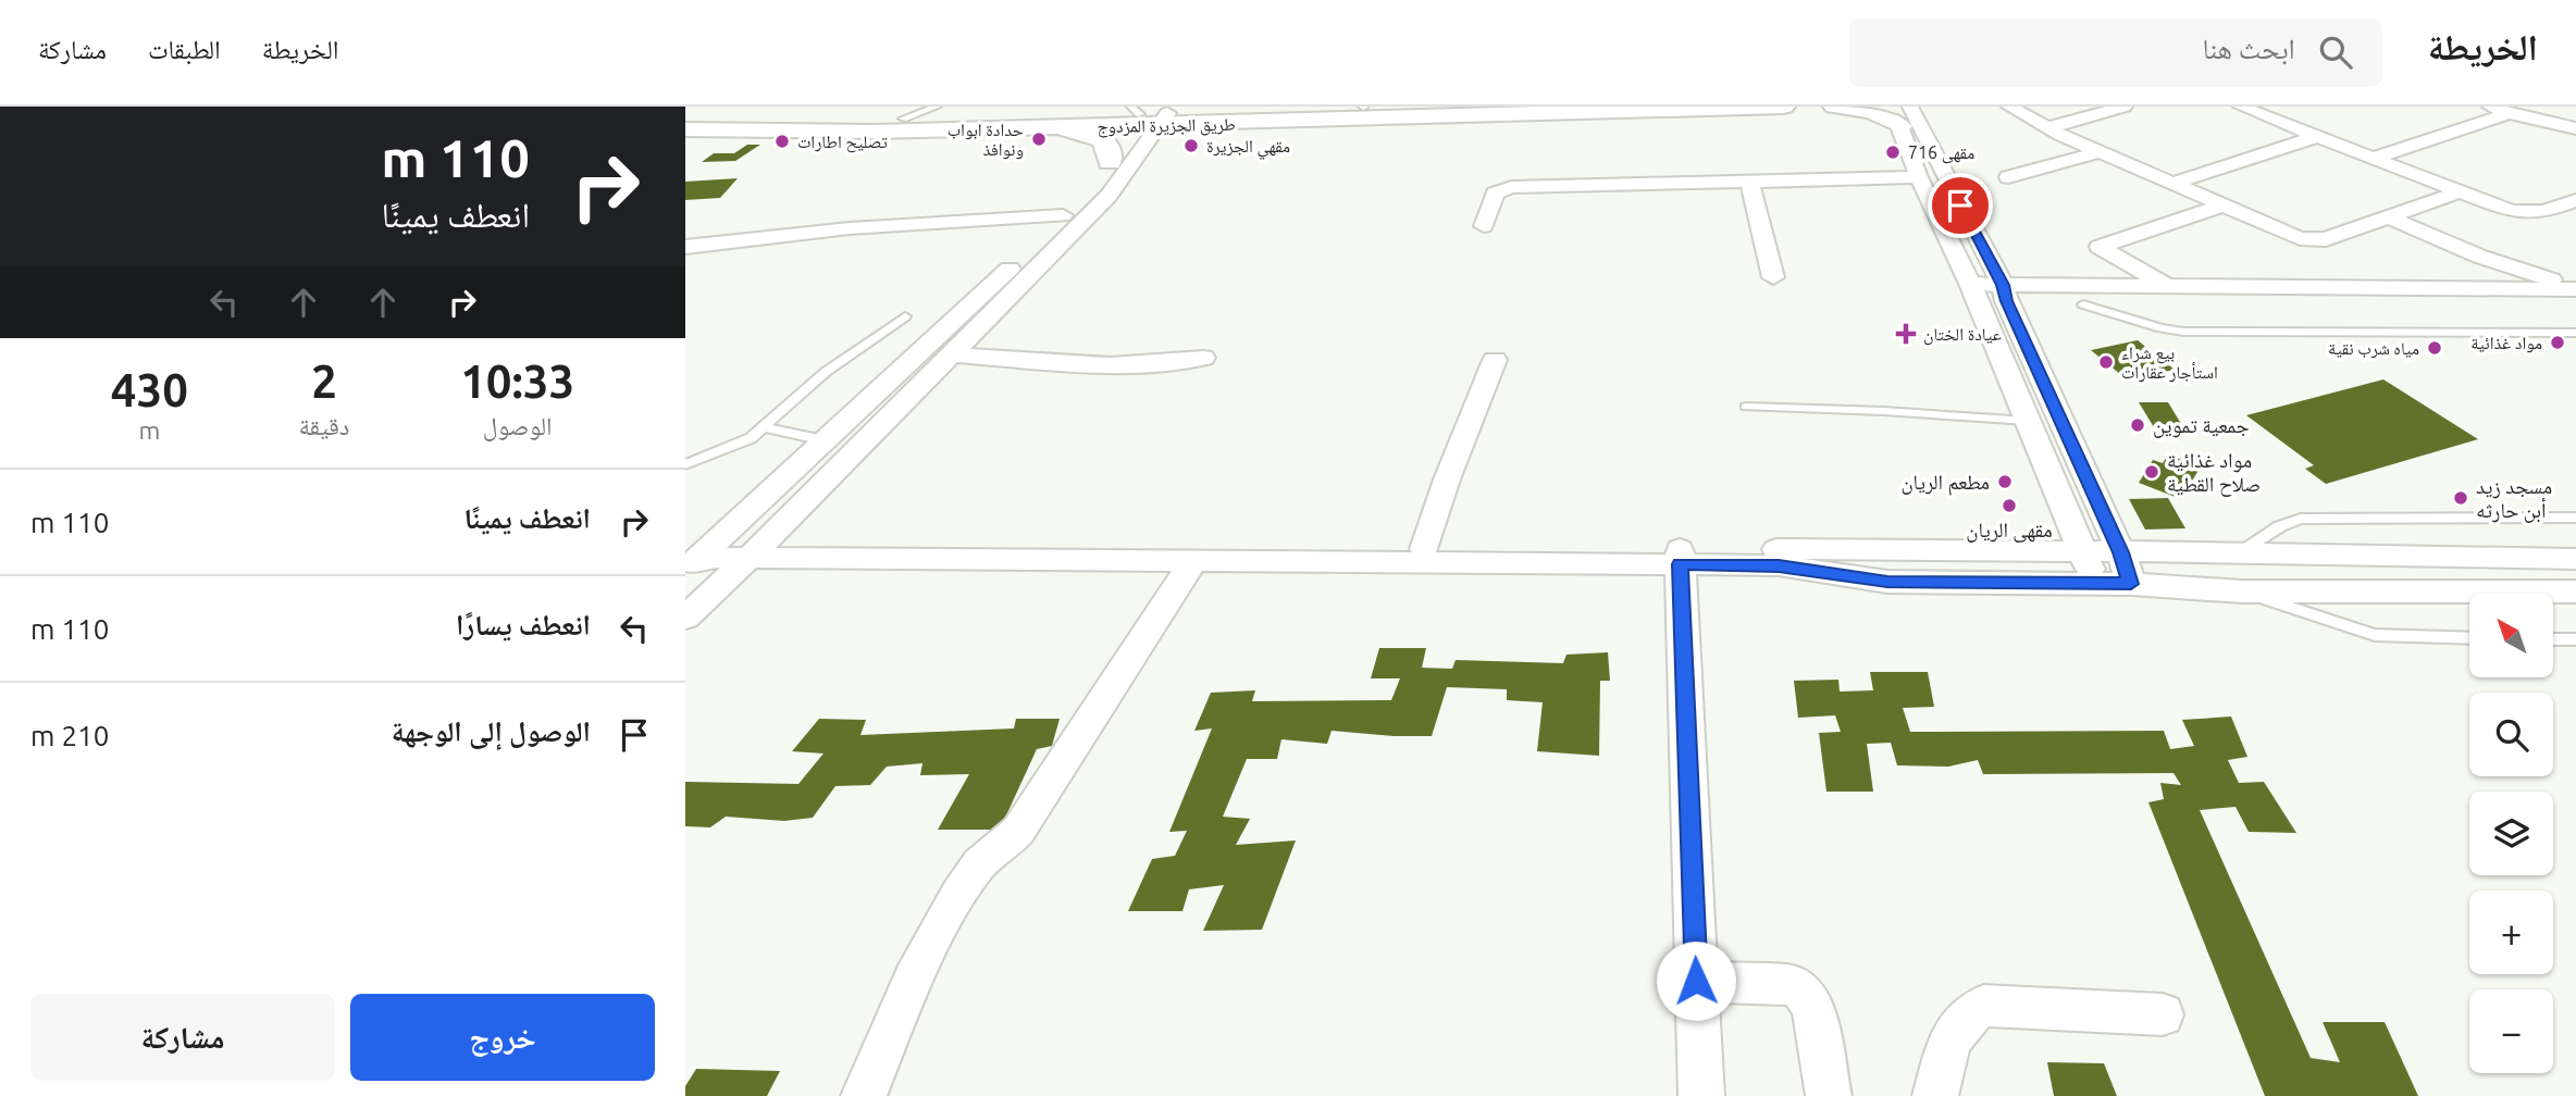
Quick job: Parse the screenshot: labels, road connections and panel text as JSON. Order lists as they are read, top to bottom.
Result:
{
  "streets": {
    "main road": ["طريق الجزيرة المزدوج"]
  },
  "places": {
    "other": [
      "حدادة ابواب ونوافذ",
      "تصليح اطارات",
      "مقهي الجزيرة",
      "مقهى 716",
      "مواد غذائية",
      "مياه شرب نقية",
      "بيع شراء استأجار عقارات",
      "جمعية تموين",
      "مواد غذائية صلاح القطية",
      "مطعم الريان",
      "مسجد زيد أبن حارثه",
      "مقهى الريان"
    ],
    "health": ["عيادة الختان"]
  },
  "north": "top left",
  "page": {
    "header": "الخريطة",
    "search": "ابحث هنا",
    "nav": ["الخريطة", "الطبقات", "مشاركة"],
    "turn": ["110 m", "انعطف يمينًا"],
    "eta": [
      "10:33",
      "الوصول",
      "2",
      "دقيقة",
      "430",
      "m"
    ],
    "list": [
      {
        "name": "انعطف يمينًا",
        "value": "110 m"
      },
      {
        "name": "انعطف يسارًا",
        "value": "110 m"
      },
      {
        "name": "الوصول إلى الوجهة",
        "value": "210 m"
      }
    ],
    "map_buttons": ["+", "−"],
    "buttons": ["خروج", "مشاركة"]
  }
}
